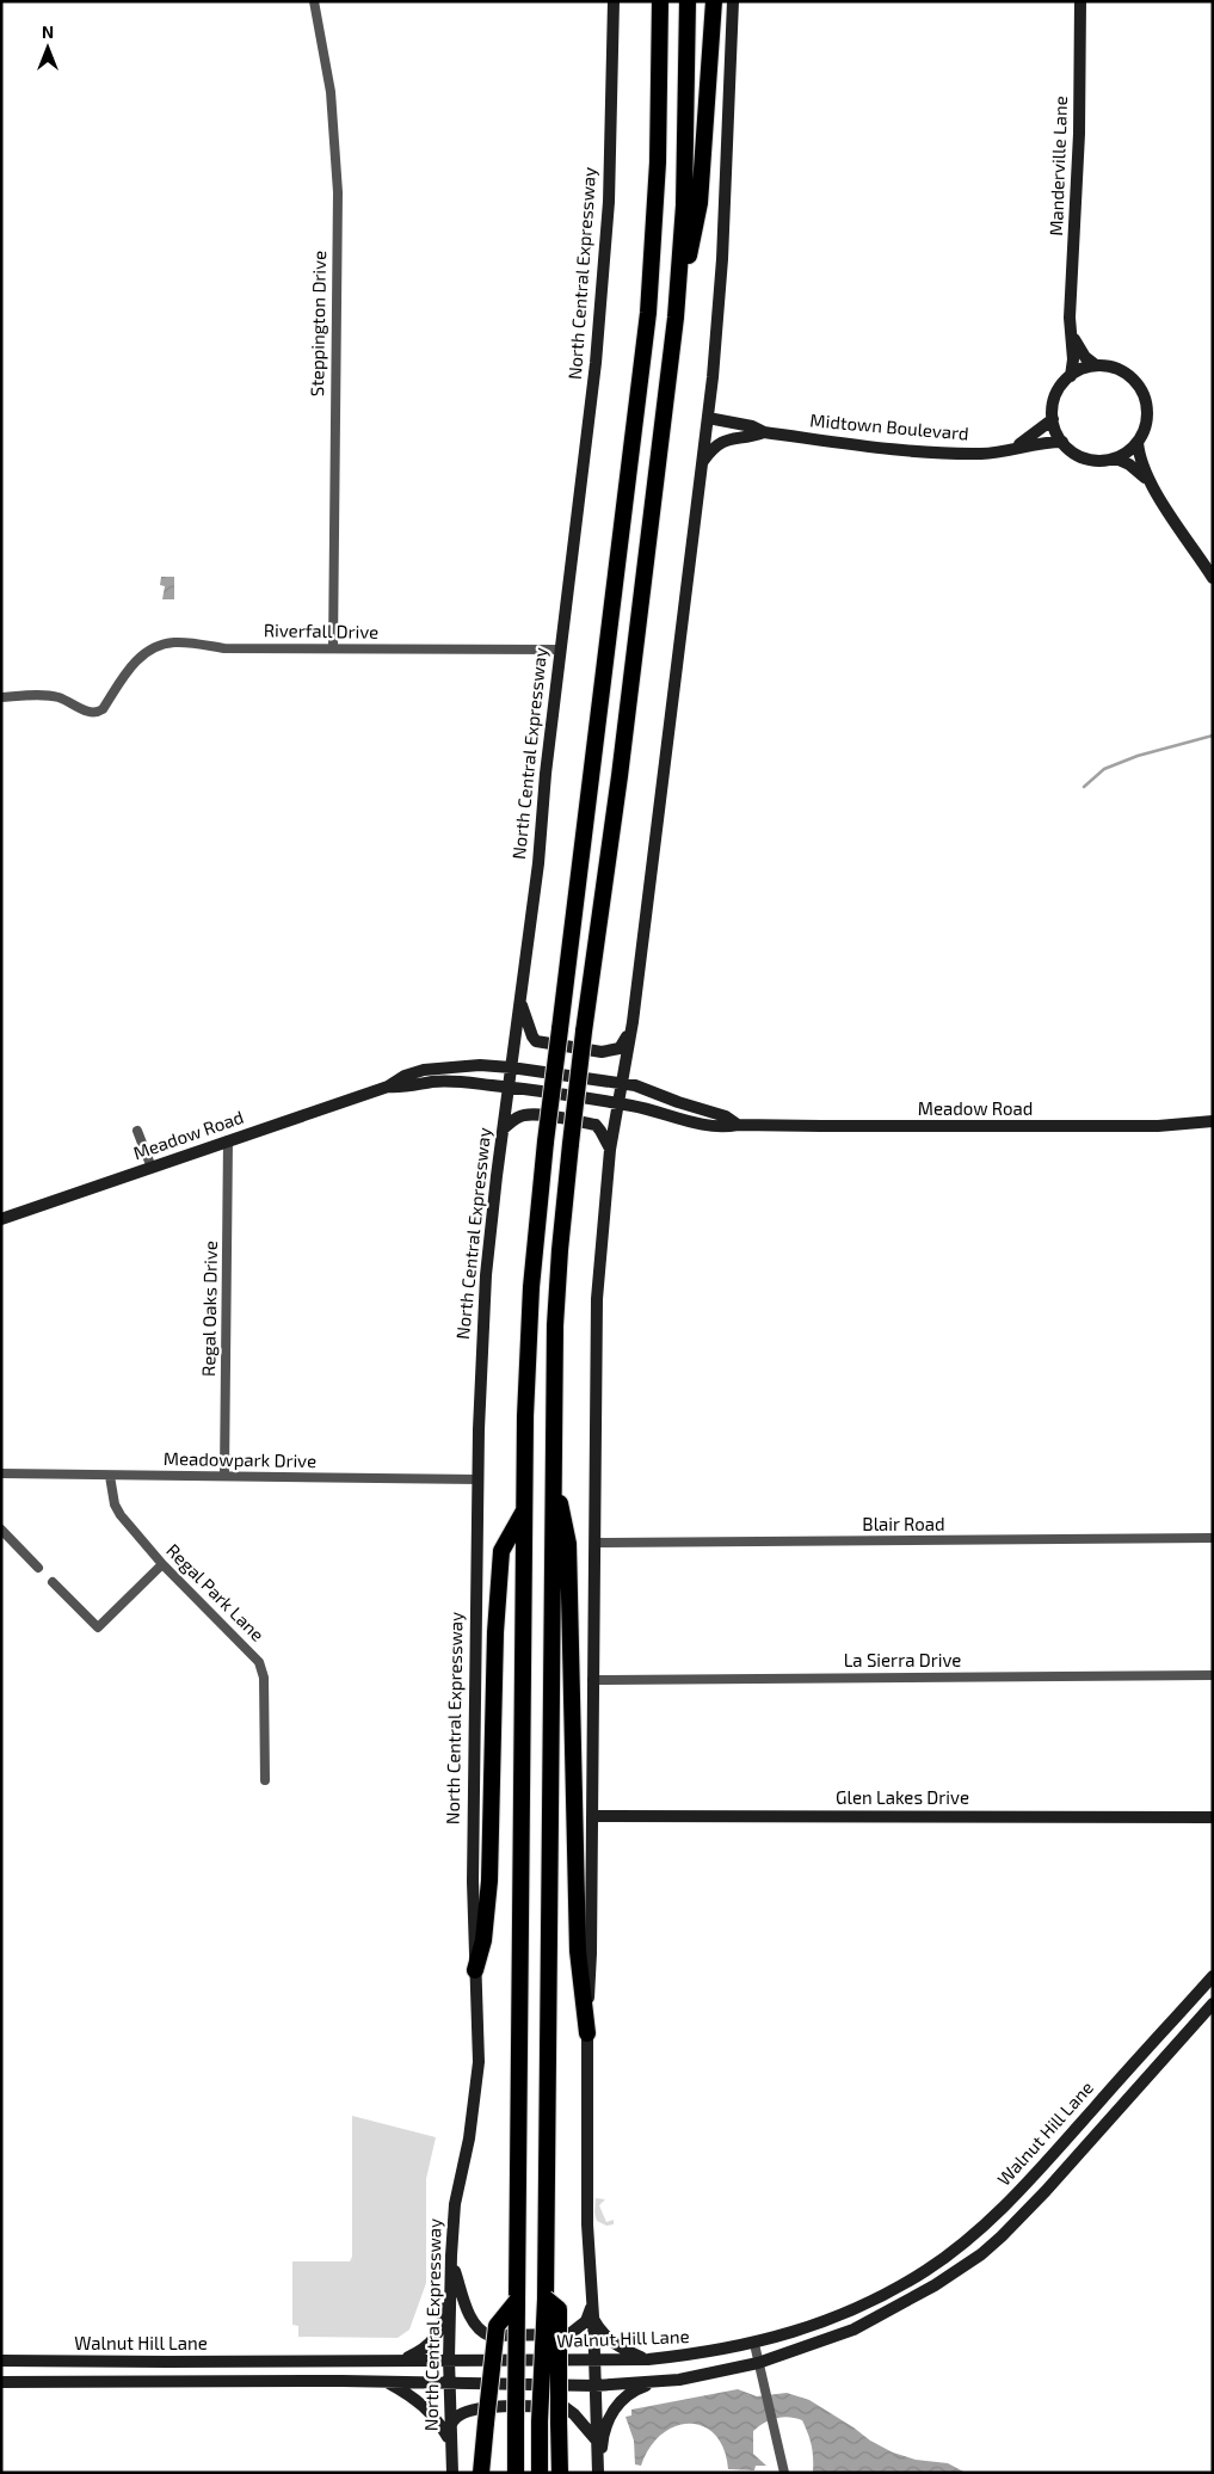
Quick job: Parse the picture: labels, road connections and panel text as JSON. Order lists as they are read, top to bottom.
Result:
{
  "streets": {
    "main road": [
      "Manderville Lane",
      "North Central Expressway",
      "Midtown Boulevard",
      "Meadow Road",
      "Glen Lakes Drive",
      "Walnut Hill Lane"
    ],
    "street": [
      "Steppington Drive",
      "Riverfall Drive",
      "Regal Oaks Drive",
      "Meadowpark Drive",
      "Blair Road",
      "Regal Park Lane",
      "La Sierra Drive"
    ]
  },
  "crossings": [
    ["Manderville Lane", "Midtown Boulevard"],
    ["North Central Expressway", "Riverfall Drive"],
    ["North Central Expressway", "Meadow Road"],
    ["North Central Expressway", "Meadowpark Drive"],
    ["North Central Expressway", "Walnut Hill Lane"],
    ["Steppington Drive", "Riverfall Drive"],
    ["Meadow Road", "Regal Oaks Drive"],
    ["Regal Oaks Drive", "Meadowpark Drive"],
    ["Meadowpark Drive", "Regal Park Lane"]
  ],
  "north": "top"
}
